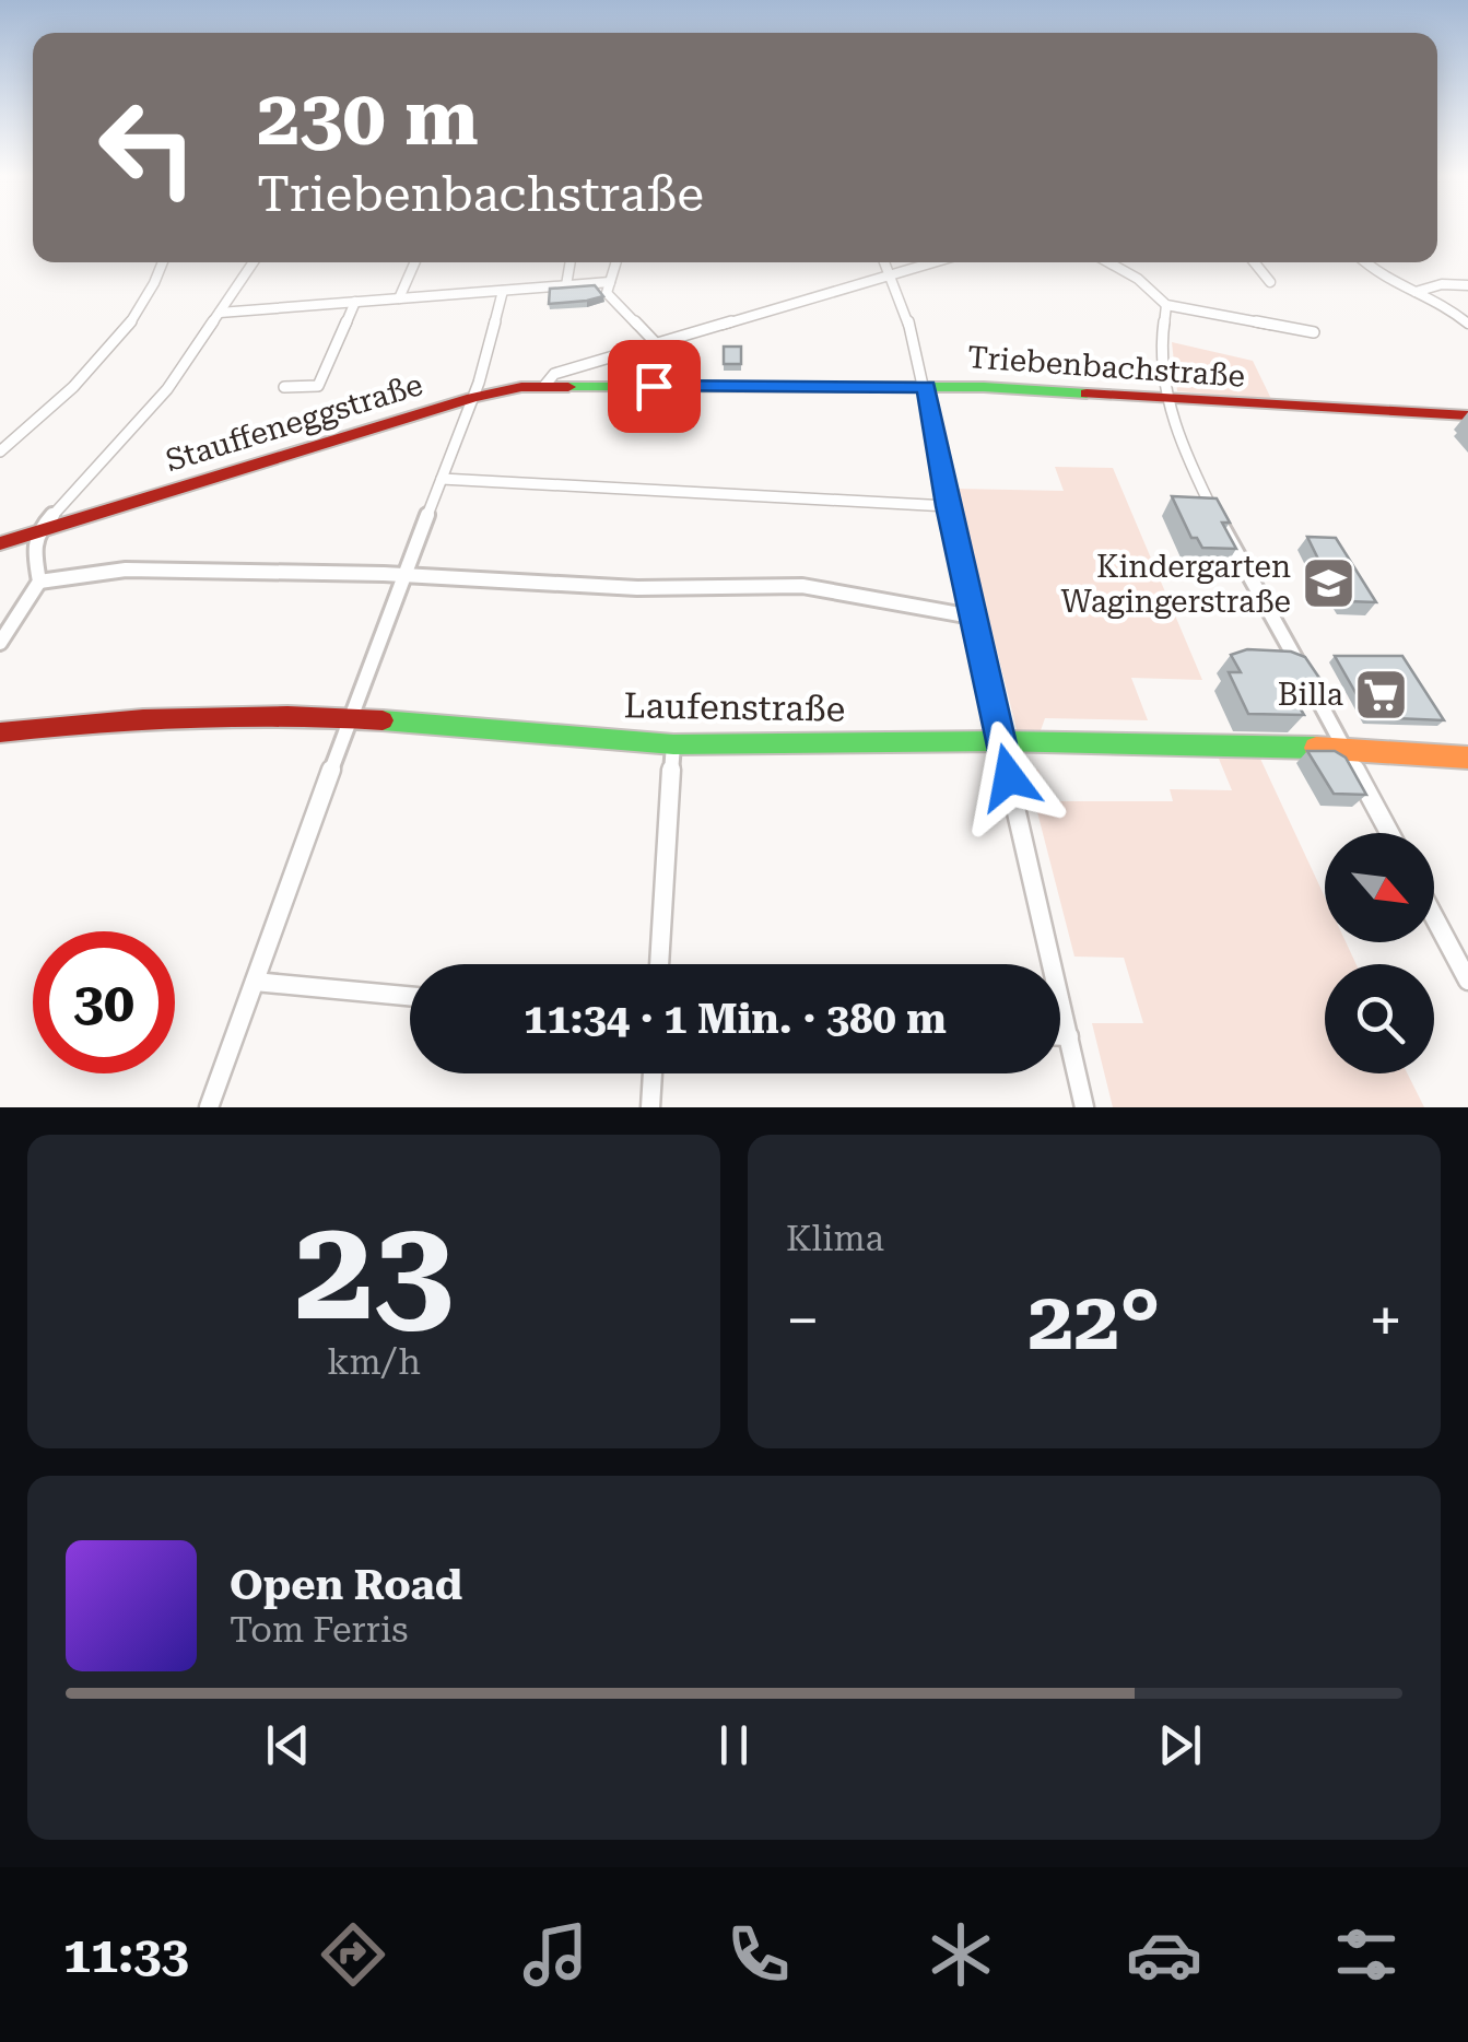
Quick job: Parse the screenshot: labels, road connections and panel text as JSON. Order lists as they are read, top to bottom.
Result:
{
  "streets": {
    "street": ["Triebenbachstraße", "Stauffeneggstraße", "Laufenstraße"]
  },
  "crossings": [
    ["Triebenbachstraße", "Stauffeneggstraße"]
  ],
  "places": {
    "school or university": ["Kindergarten Wagingerstraße"],
    "supermarket": ["Billa"]
  },
  "north": "bottom right",
  "page": {
    "turn": ["230 m", "Triebenbachstraße"],
    "limit": "30",
    "trip": "11:34 · 1 Min. · 380 m",
    "tile": [
      ["23", "km/h"],
      "Klima"
    ],
    "heat": ["−", "22°", "+"],
    "song": ["Open Road", "Tom Ferris"],
    "tabs": "11:33"
  }
}
